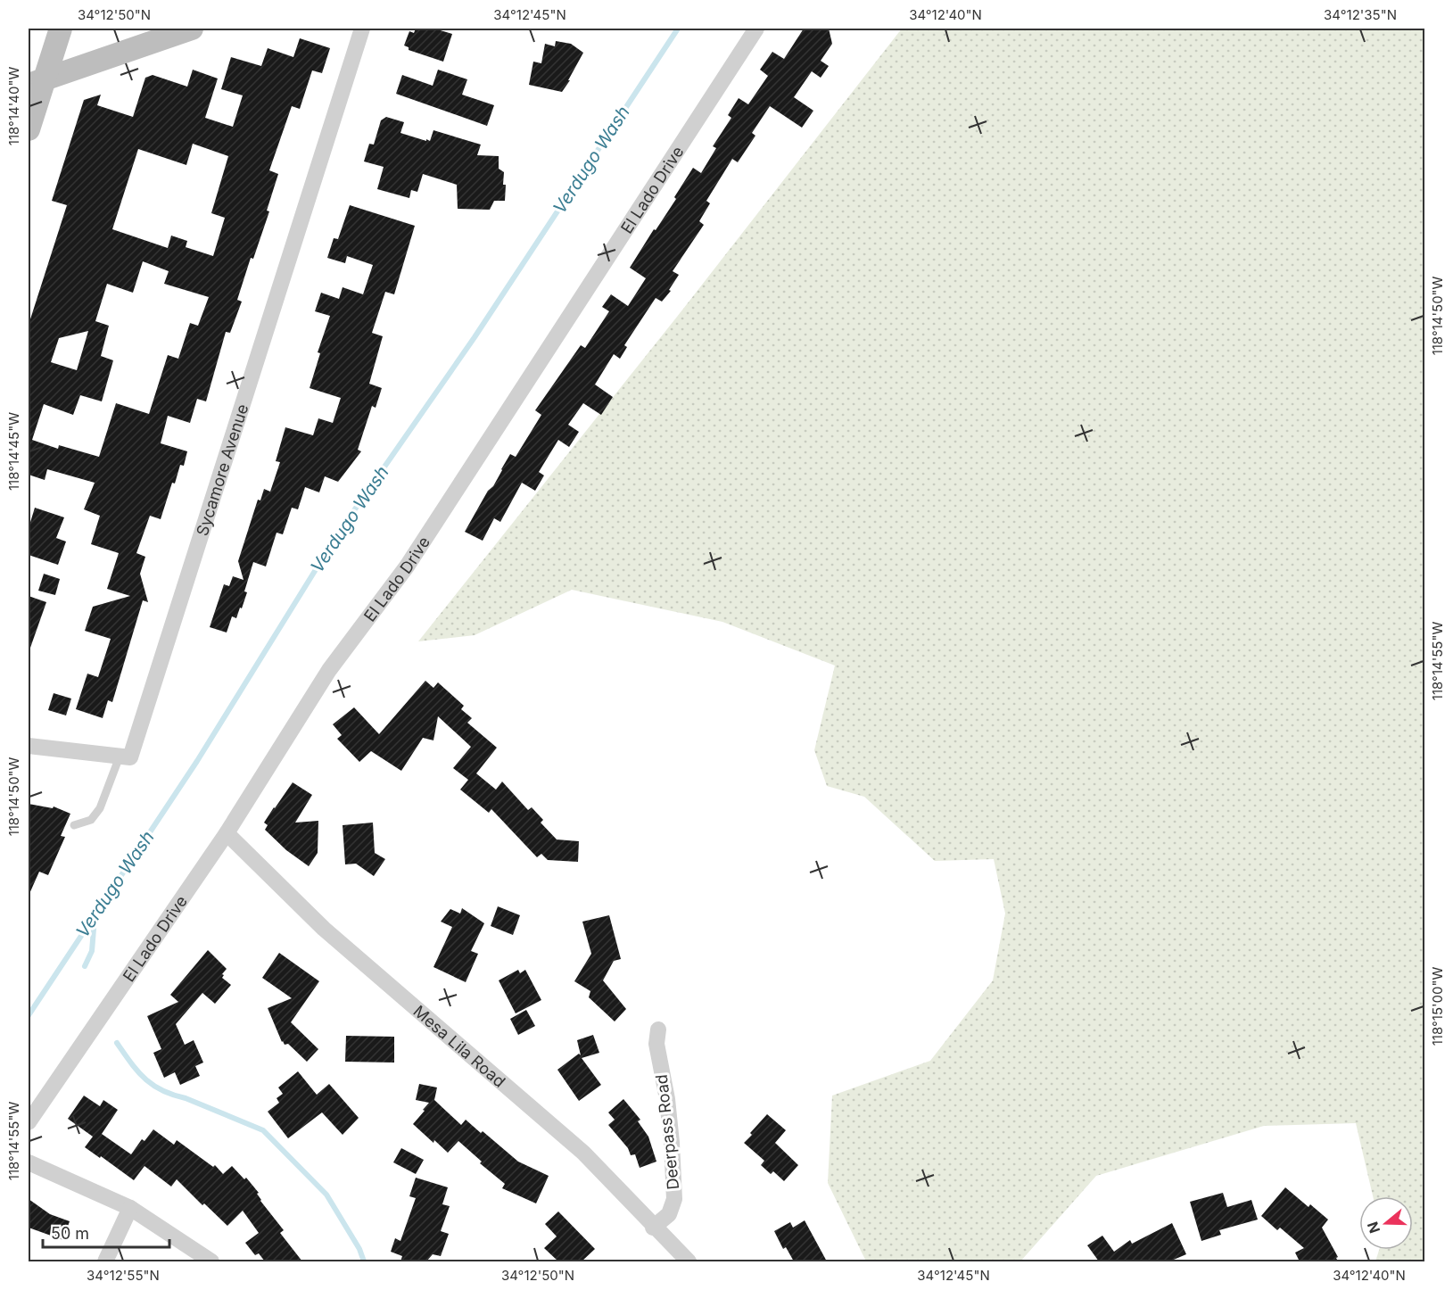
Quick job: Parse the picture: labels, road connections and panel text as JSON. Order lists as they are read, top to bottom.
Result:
{
  "streets": {
    "street": [
      "El Lado Drive",
      "Sycamore Avenue",
      "Mesa Lila Road",
      "Deerpass Road"
    ]
  },
  "crossings": [
    ["El Lado Drive", "Mesa Lila Road"],
    ["Mesa Lila Road", "Deerpass Road"]
  ],
  "water": ["Verdugo Wash"],
  "scale_bar": "50 m",
  "north": "left",
  "coordinates": [
    "34°12'50\"N",
    "34°12'45\"N",
    "34°12'40\"N",
    "34°12'35\"N",
    "118°14'40\"W",
    "118°14'50\"W",
    "118°14'45\"W",
    "118°14'55\"W",
    "118°15'00\"W",
    "34°12'55\"N"
  ]
}
